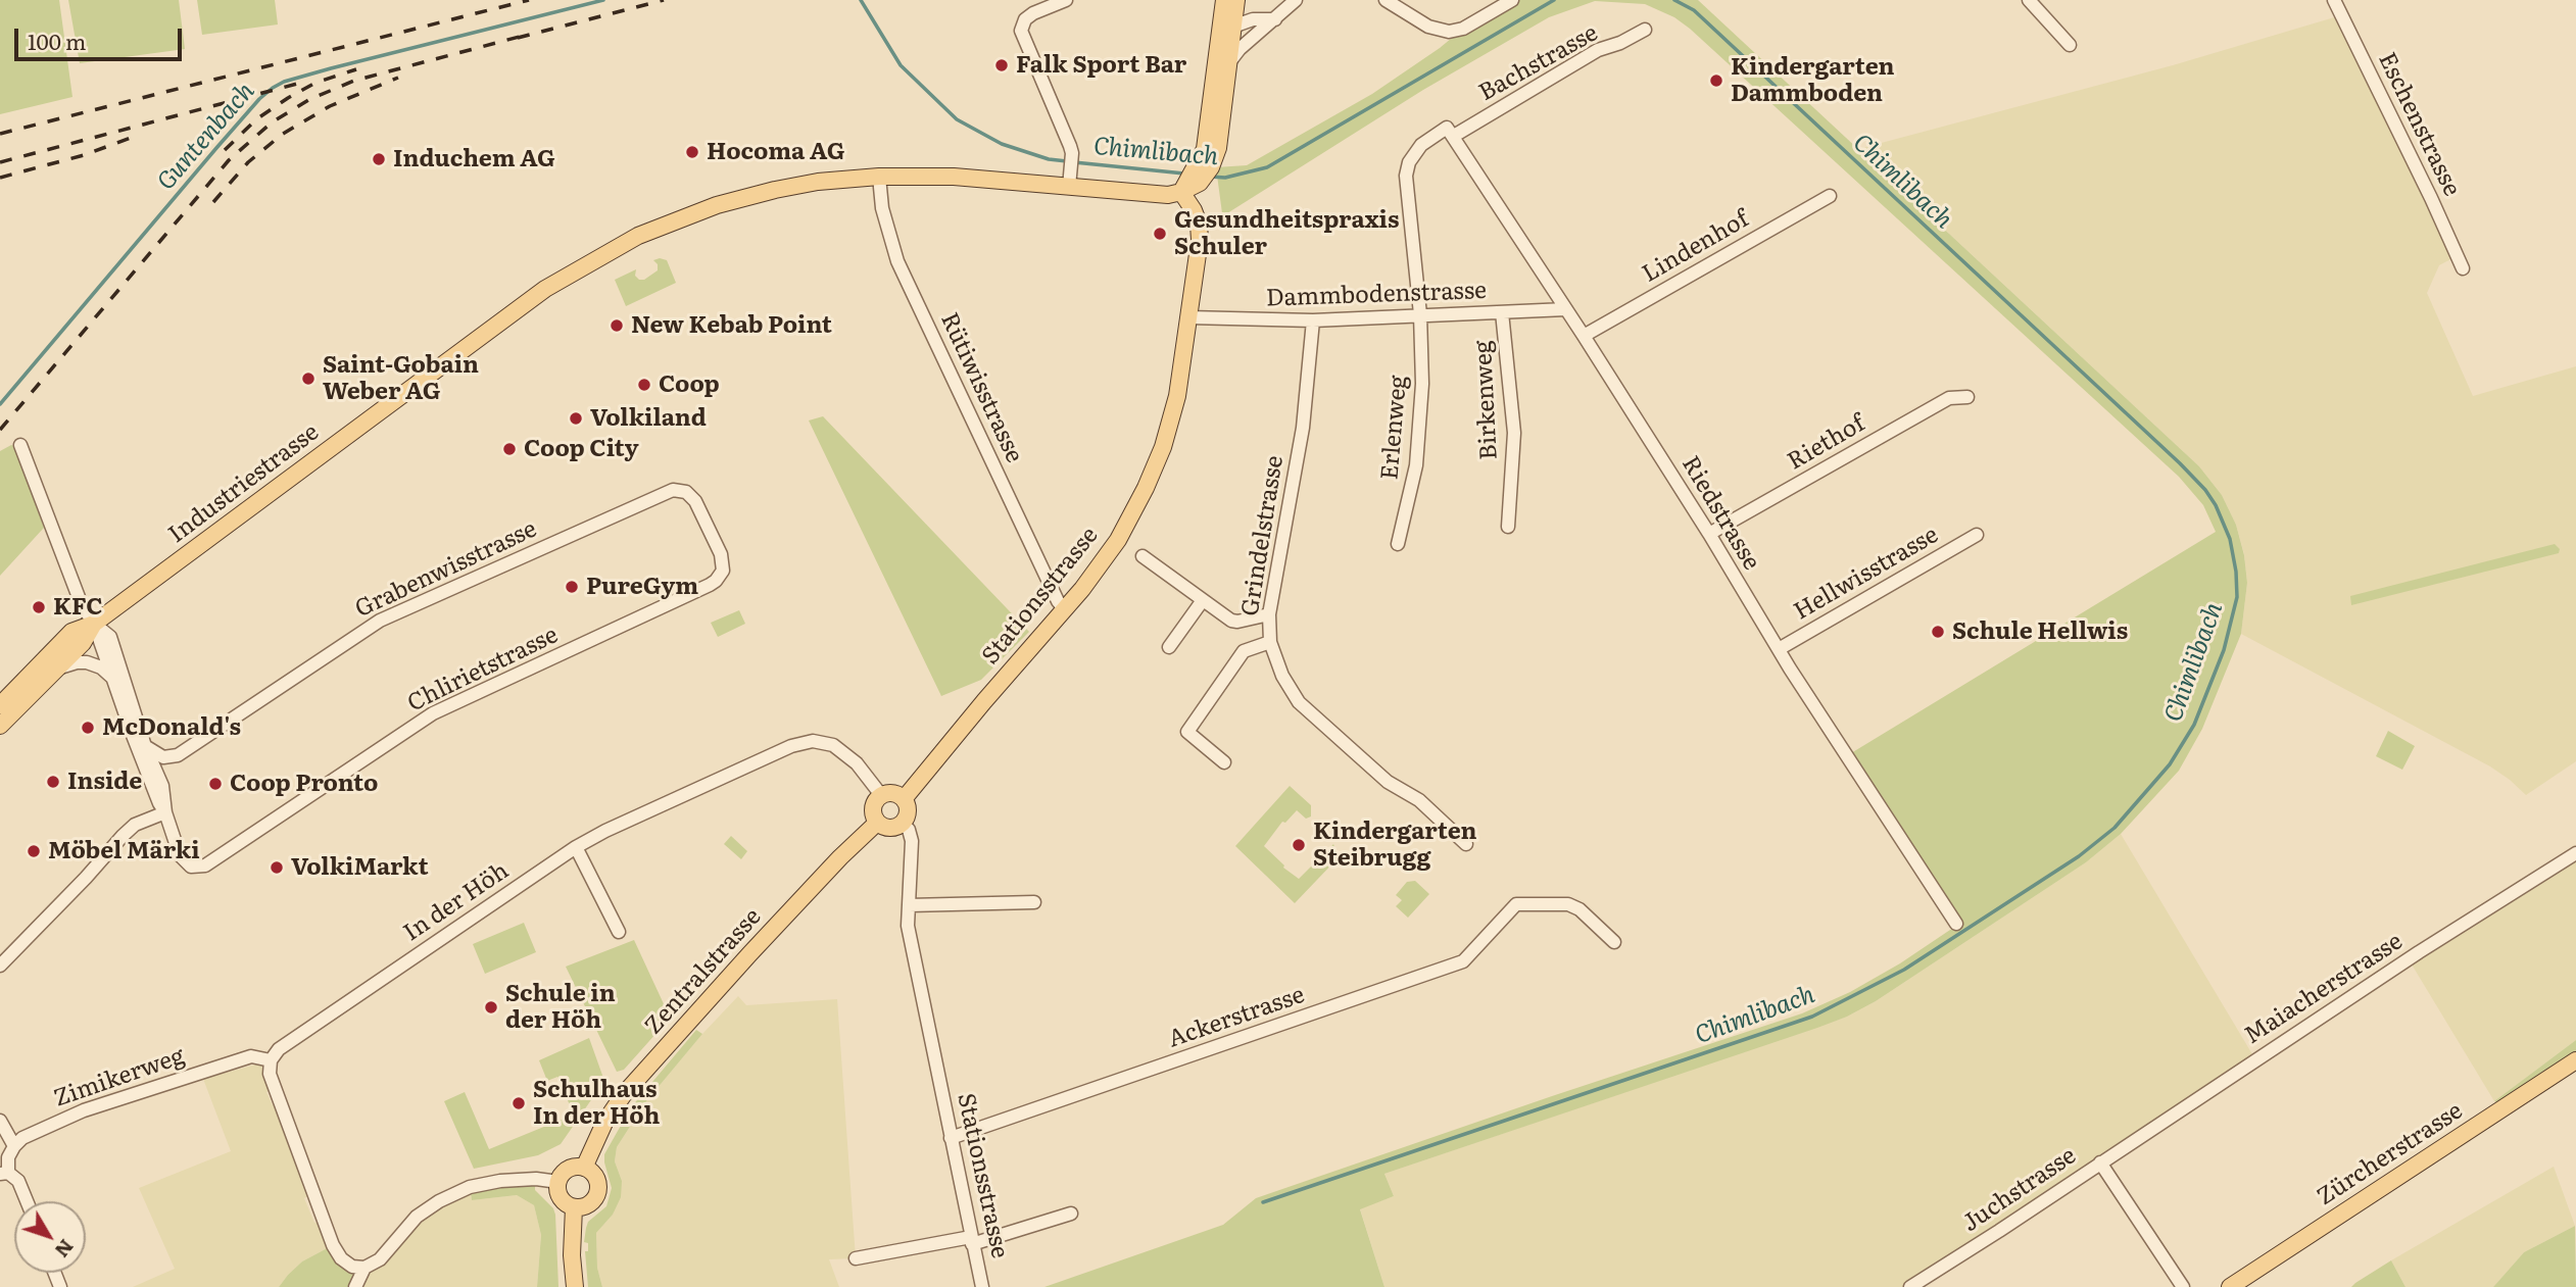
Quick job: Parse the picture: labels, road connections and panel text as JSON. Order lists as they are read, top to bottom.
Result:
{
  "streets": {
    "main road": [
      "Industriestrasse",
      "Stationsstrasse",
      "Zentralstrasse",
      "Zürcherstrasse"
    ],
    "street": [
      "Bachstrasse",
      "Eschenstrasse",
      "Lindenhof",
      "Dammbodenstrasse",
      "Rütiwisstrasse",
      "Birkenweg",
      "Erlenweg",
      "Riethof",
      "Riedstrasse",
      "Grindelstrasse",
      "Grabenwisstrasse",
      "Hellwisstrasse",
      "Chlirietstrasse",
      "In der Höh",
      "Maiacherstrasse",
      "Ackerstrasse",
      "Zimikerweg",
      "Juchstrasse"
    ]
  },
  "crossings": [
    ["Bachstrasse", "Dammbodenstrasse"],
    ["Bachstrasse", "Erlenweg"],
    ["Bachstrasse", "Riedstrasse"],
    ["Lindenhof", "Riedstrasse"],
    ["Dammbodenstrasse", "Birkenweg"],
    ["Dammbodenstrasse", "Erlenweg"],
    ["Dammbodenstrasse", "Riedstrasse"],
    ["Dammbodenstrasse", "Grindelstrasse"],
    ["Dammbodenstrasse", "Stationsstrasse"],
    ["Rütiwisstrasse", "Industriestrasse"],
    ["Rütiwisstrasse", "Stationsstrasse"],
    ["Riethof", "Riedstrasse"],
    ["Industriestrasse", "Stationsstrasse"],
    ["Industriestrasse", "Chlirietstrasse"],
    ["Riedstrasse", "Hellwisstrasse"],
    ["Grabenwisstrasse", "Chlirietstrasse"],
    ["Stationsstrasse", "In der Höh"],
    ["Stationsstrasse", "Zentralstrasse"],
    ["Stationsstrasse", "Ackerstrasse"],
    ["In der Höh", "Zentralstrasse"],
    ["In der Höh", "Zimikerweg"],
    ["Maiacherstrasse", "Juchstrasse"]
  ],
  "water": ["Guntenbach", "Chimlibach"],
  "places": [
    "Falk Sport Bar",
    "Kindergarten Dammboden",
    "Hocoma AG",
    "Induchem AG",
    "Gesundheitspraxis Schuler",
    "New Kebab Point",
    "Saint-Gobain Weber AG",
    "Coop",
    "Volkiland",
    "Coop City",
    "PureGym",
    "KFC",
    "Schule Hellwis",
    "McDonald's",
    "Inside",
    "Coop Pronto",
    "Kindergarten Steibrugg",
    "Möbel Märki",
    "VolkiMarkt",
    "Schule in der Höh",
    "Schulhaus In der Höh"
  ],
  "scale_bar": "100 m",
  "north": "bottom right"
}
